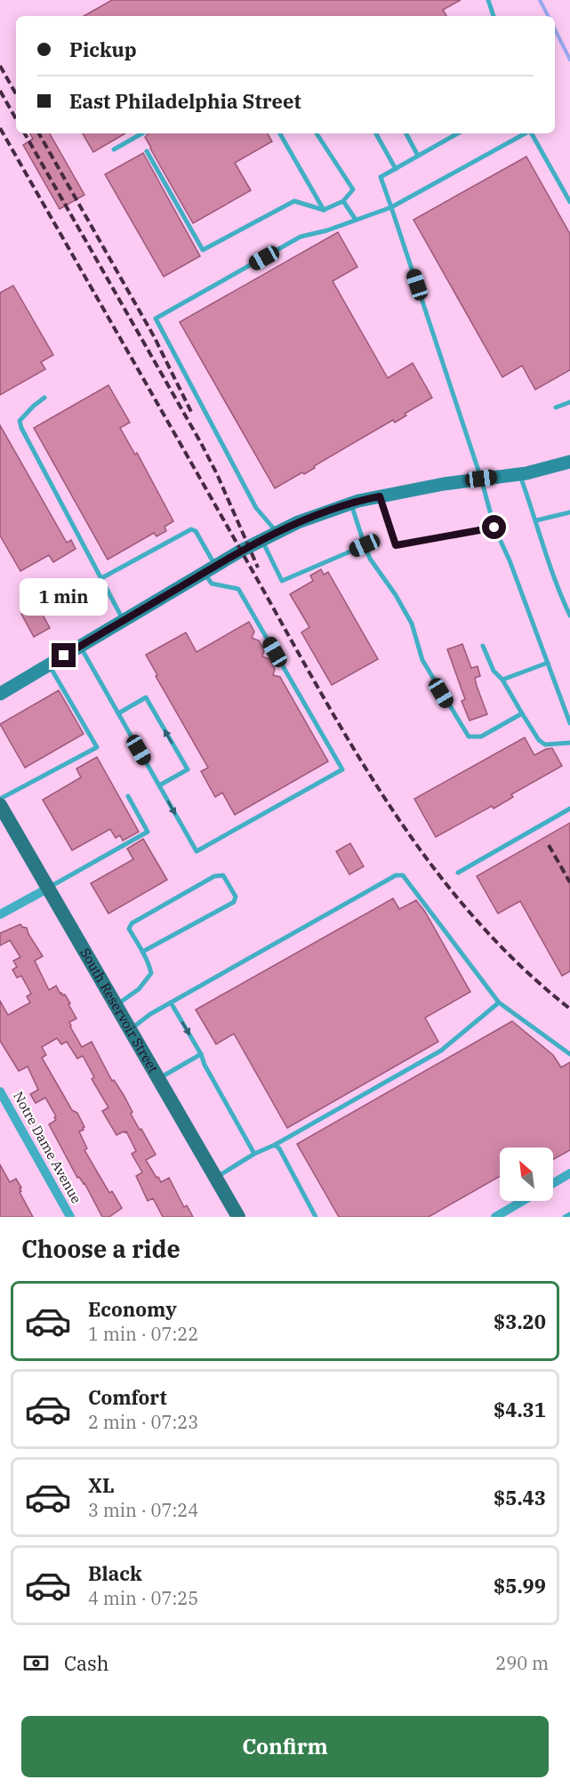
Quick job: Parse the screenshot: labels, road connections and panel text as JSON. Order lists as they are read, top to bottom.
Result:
{
  "streets": {
    "main road": ["South Reservoir Street"],
    "street": ["Notre Dame Avenue"]
  },
  "north": "top left",
  "page": {
    "banner": ["Pickup", "East Philadelphia Street"],
    "bubble": "1 min",
    "heading": "Choose a ride",
    "list": [
      {
        "name": "Economy",
        "note": "1 min · 07:22",
        "value": "$3.20"
      },
      {
        "name": "Comfort",
        "note": "2 min · 07:23",
        "value": "$4.31"
      },
      {
        "name": "XL",
        "note": "3 min · 07:24",
        "value": "$5.43"
      },
      {
        "name": "Black",
        "note": "4 min · 07:25",
        "value": "$5.99"
      }
    ],
    "pay": ["Cash", "290 m"],
    "buttons": "Confirm"
  }
}
